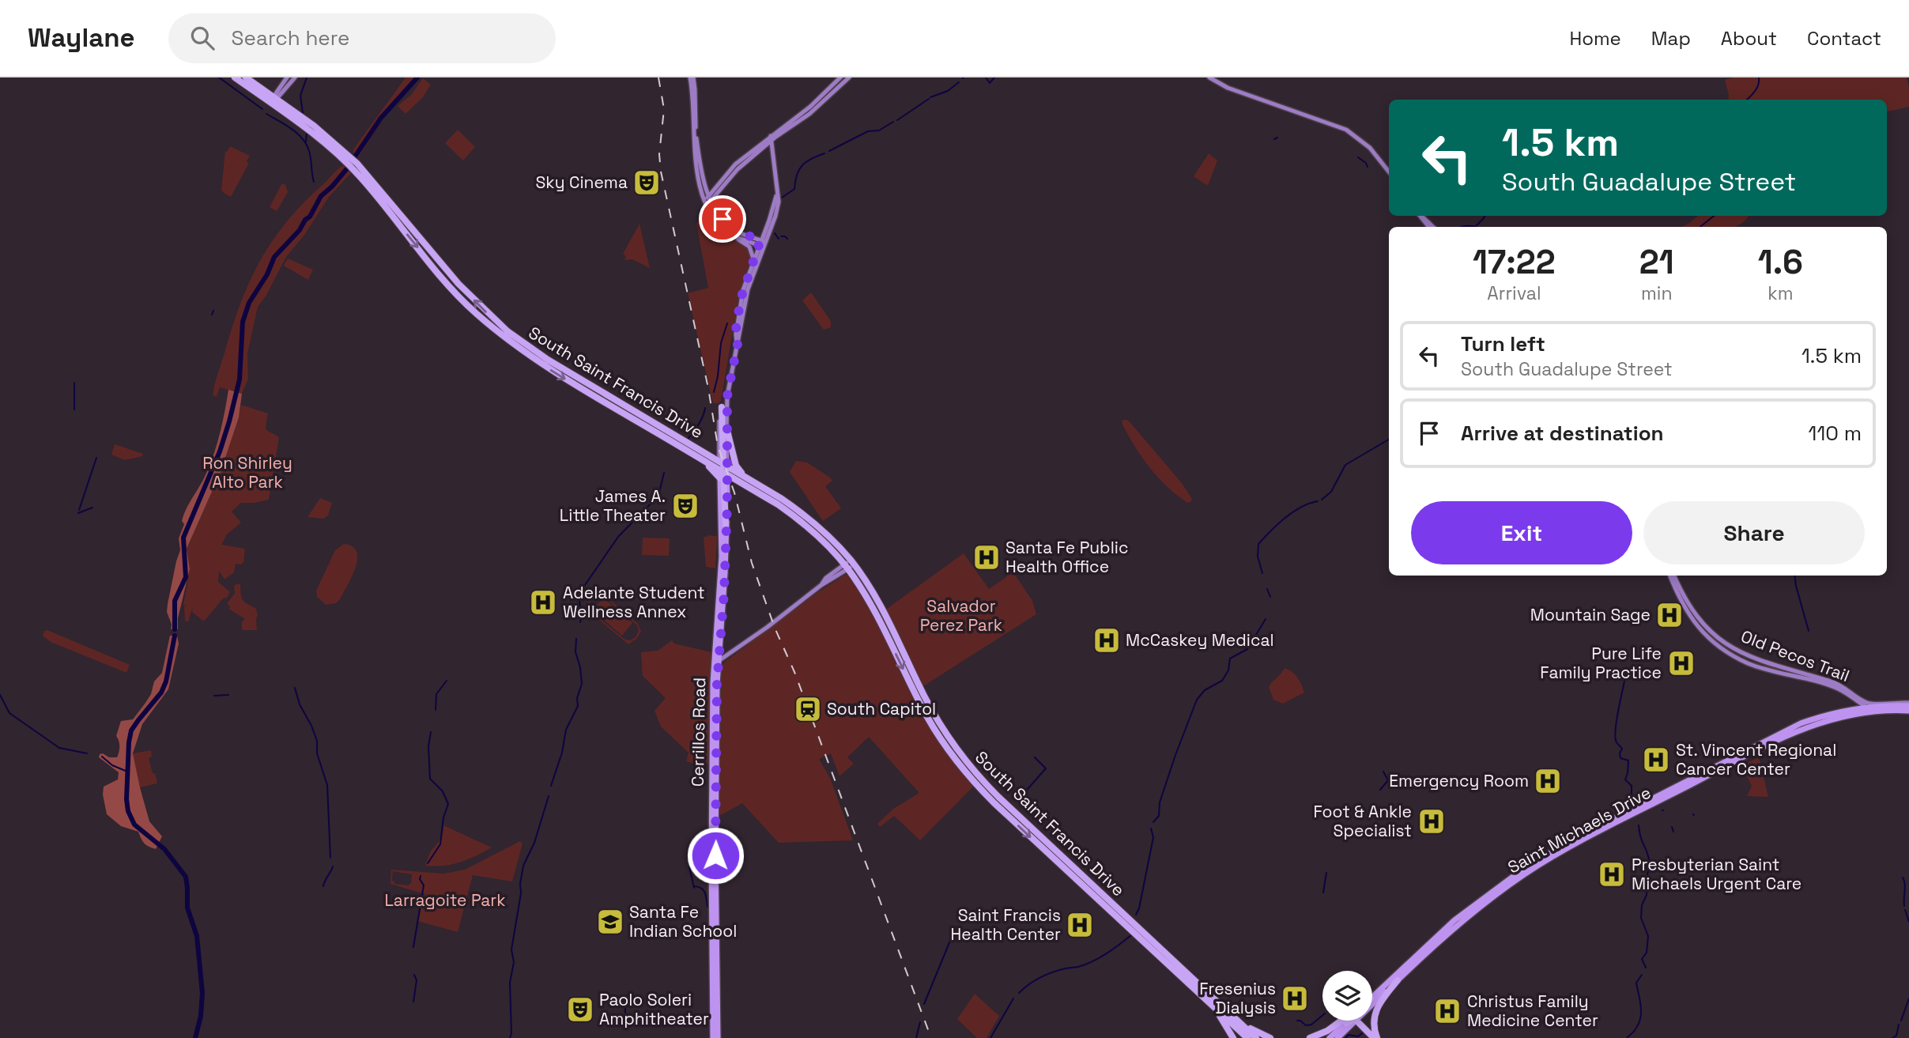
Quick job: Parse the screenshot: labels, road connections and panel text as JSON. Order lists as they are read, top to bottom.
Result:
{
  "streets": {
    "highway": ["South Saint Francis Drive"],
    "main road": ["Old Pecos Trail", "Cerrillos Road", "Saint Michaels Drive"]
  },
  "crossings": [
    ["South Saint Francis Drive", "Cerrillos Road"],
    ["Old Pecos Trail", "Saint Michaels Drive"]
  ],
  "parks": ["Ron Shirley Alto Park", "Salvador Perez Park", "Larragoite Park"],
  "places": {
    "theatre": ["Sky Cinema", "James A. Little Theater", "Paolo Soleri Amphitheater"],
    "hospital": [
      "Santa Fe Public Health Office",
      "Adelante Student Wellness Annex",
      "Mountain Sage",
      "McCaskey Medical",
      "Pure Life Family Practice",
      "St. Vincent Regional Cancer Center",
      "Emergency Room",
      "Foot & Ankle Specialist",
      "Presbyterian Saint Michaels Urgent Care",
      "Saint Francis Health Center",
      "Fresenius Dialysis",
      "Christus Family Medicine Center"
    ],
    "station": ["South Capitol"],
    "school or university": ["Santa Fe Indian School"]
  },
  "page": {
    "header": "Waylane",
    "search": "Search here",
    "nav": [
      "Home",
      "Map",
      "About",
      "Contact"
    ],
    "turn": ["1.5 km", "South Guadalupe Street"],
    "eta": [
      "17:22",
      "Arrival",
      "21",
      "min",
      "1.6",
      "km"
    ],
    "list": [
      {
        "name": "Turn left",
        "note": "South Guadalupe Street",
        "value": "1.5 km"
      },
      {
        "name": "Arrive at destination",
        "value": "110 m"
      }
    ],
    "buttons": ["Exit", "Share"]
  }
}
